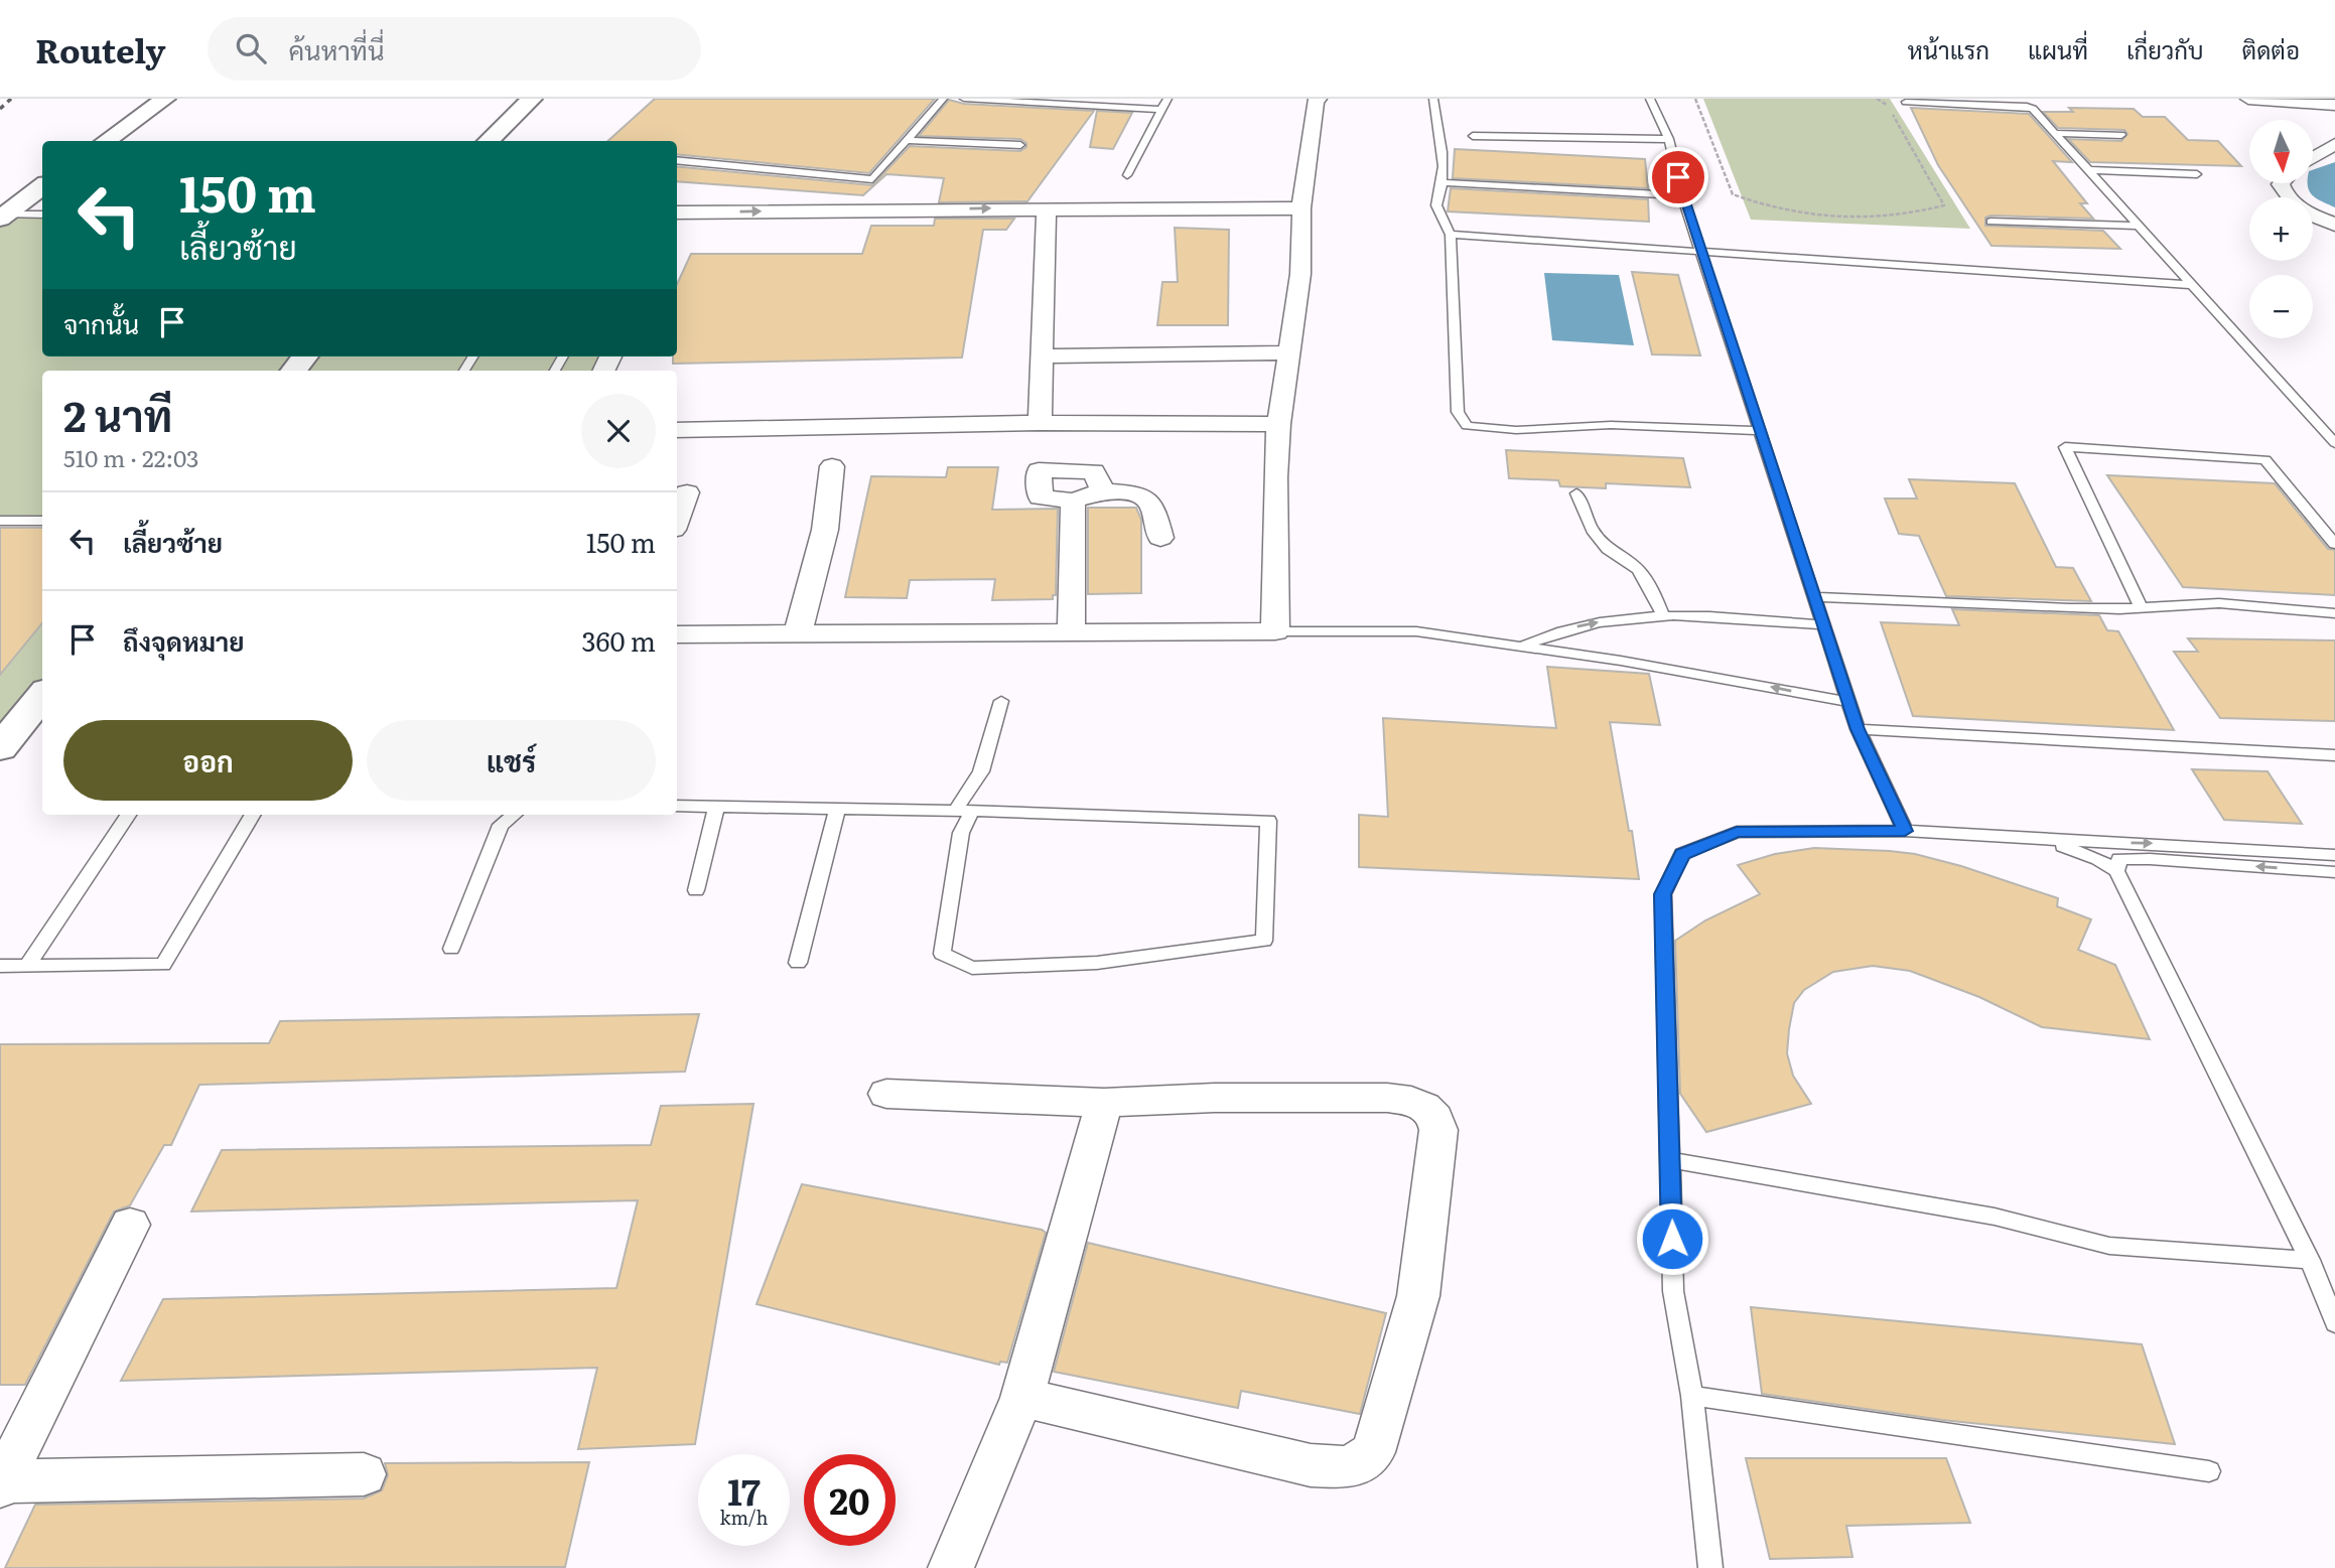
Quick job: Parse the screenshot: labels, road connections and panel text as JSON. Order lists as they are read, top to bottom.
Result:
{
  "north": "bottom",
  "page": {
    "header": "Routely",
    "search": "ค้นหาที่นี่",
    "nav": [
      "หน้าแรก",
      "แผนที่",
      "เกี่ยวกับ",
      "ติดต่อ"
    ],
    "map_buttons": ["+", "−"],
    "turn": ["150 m", "เลี้ยวซ้าย"],
    "then": "จากนั้น",
    "heading": ["2 นาที", "510 m · 22:03"],
    "list": [
      {
        "name": "เลี้ยวซ้าย",
        "value": "150 m"
      },
      {
        "name": "ถึงจุดหมาย",
        "value": "360 m"
      }
    ],
    "buttons": ["ออก", "แชร์"],
    "speed": "17 km/h",
    "limit": "20"
  }
}
